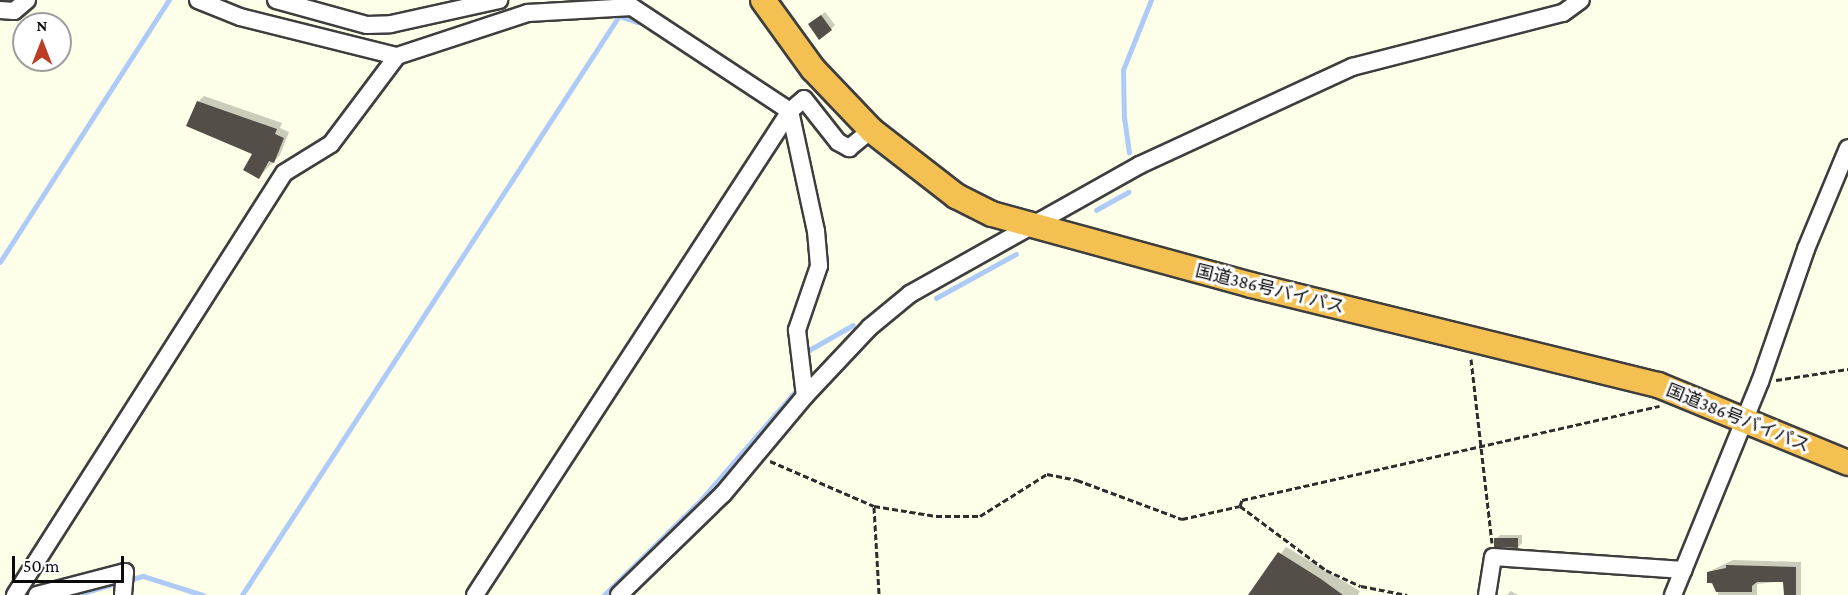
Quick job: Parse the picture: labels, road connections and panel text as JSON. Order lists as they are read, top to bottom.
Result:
{
  "streets": {
    "highway": ["国道386号バイパス"]
  },
  "scale_bar": "50 m",
  "north": "top"
}
